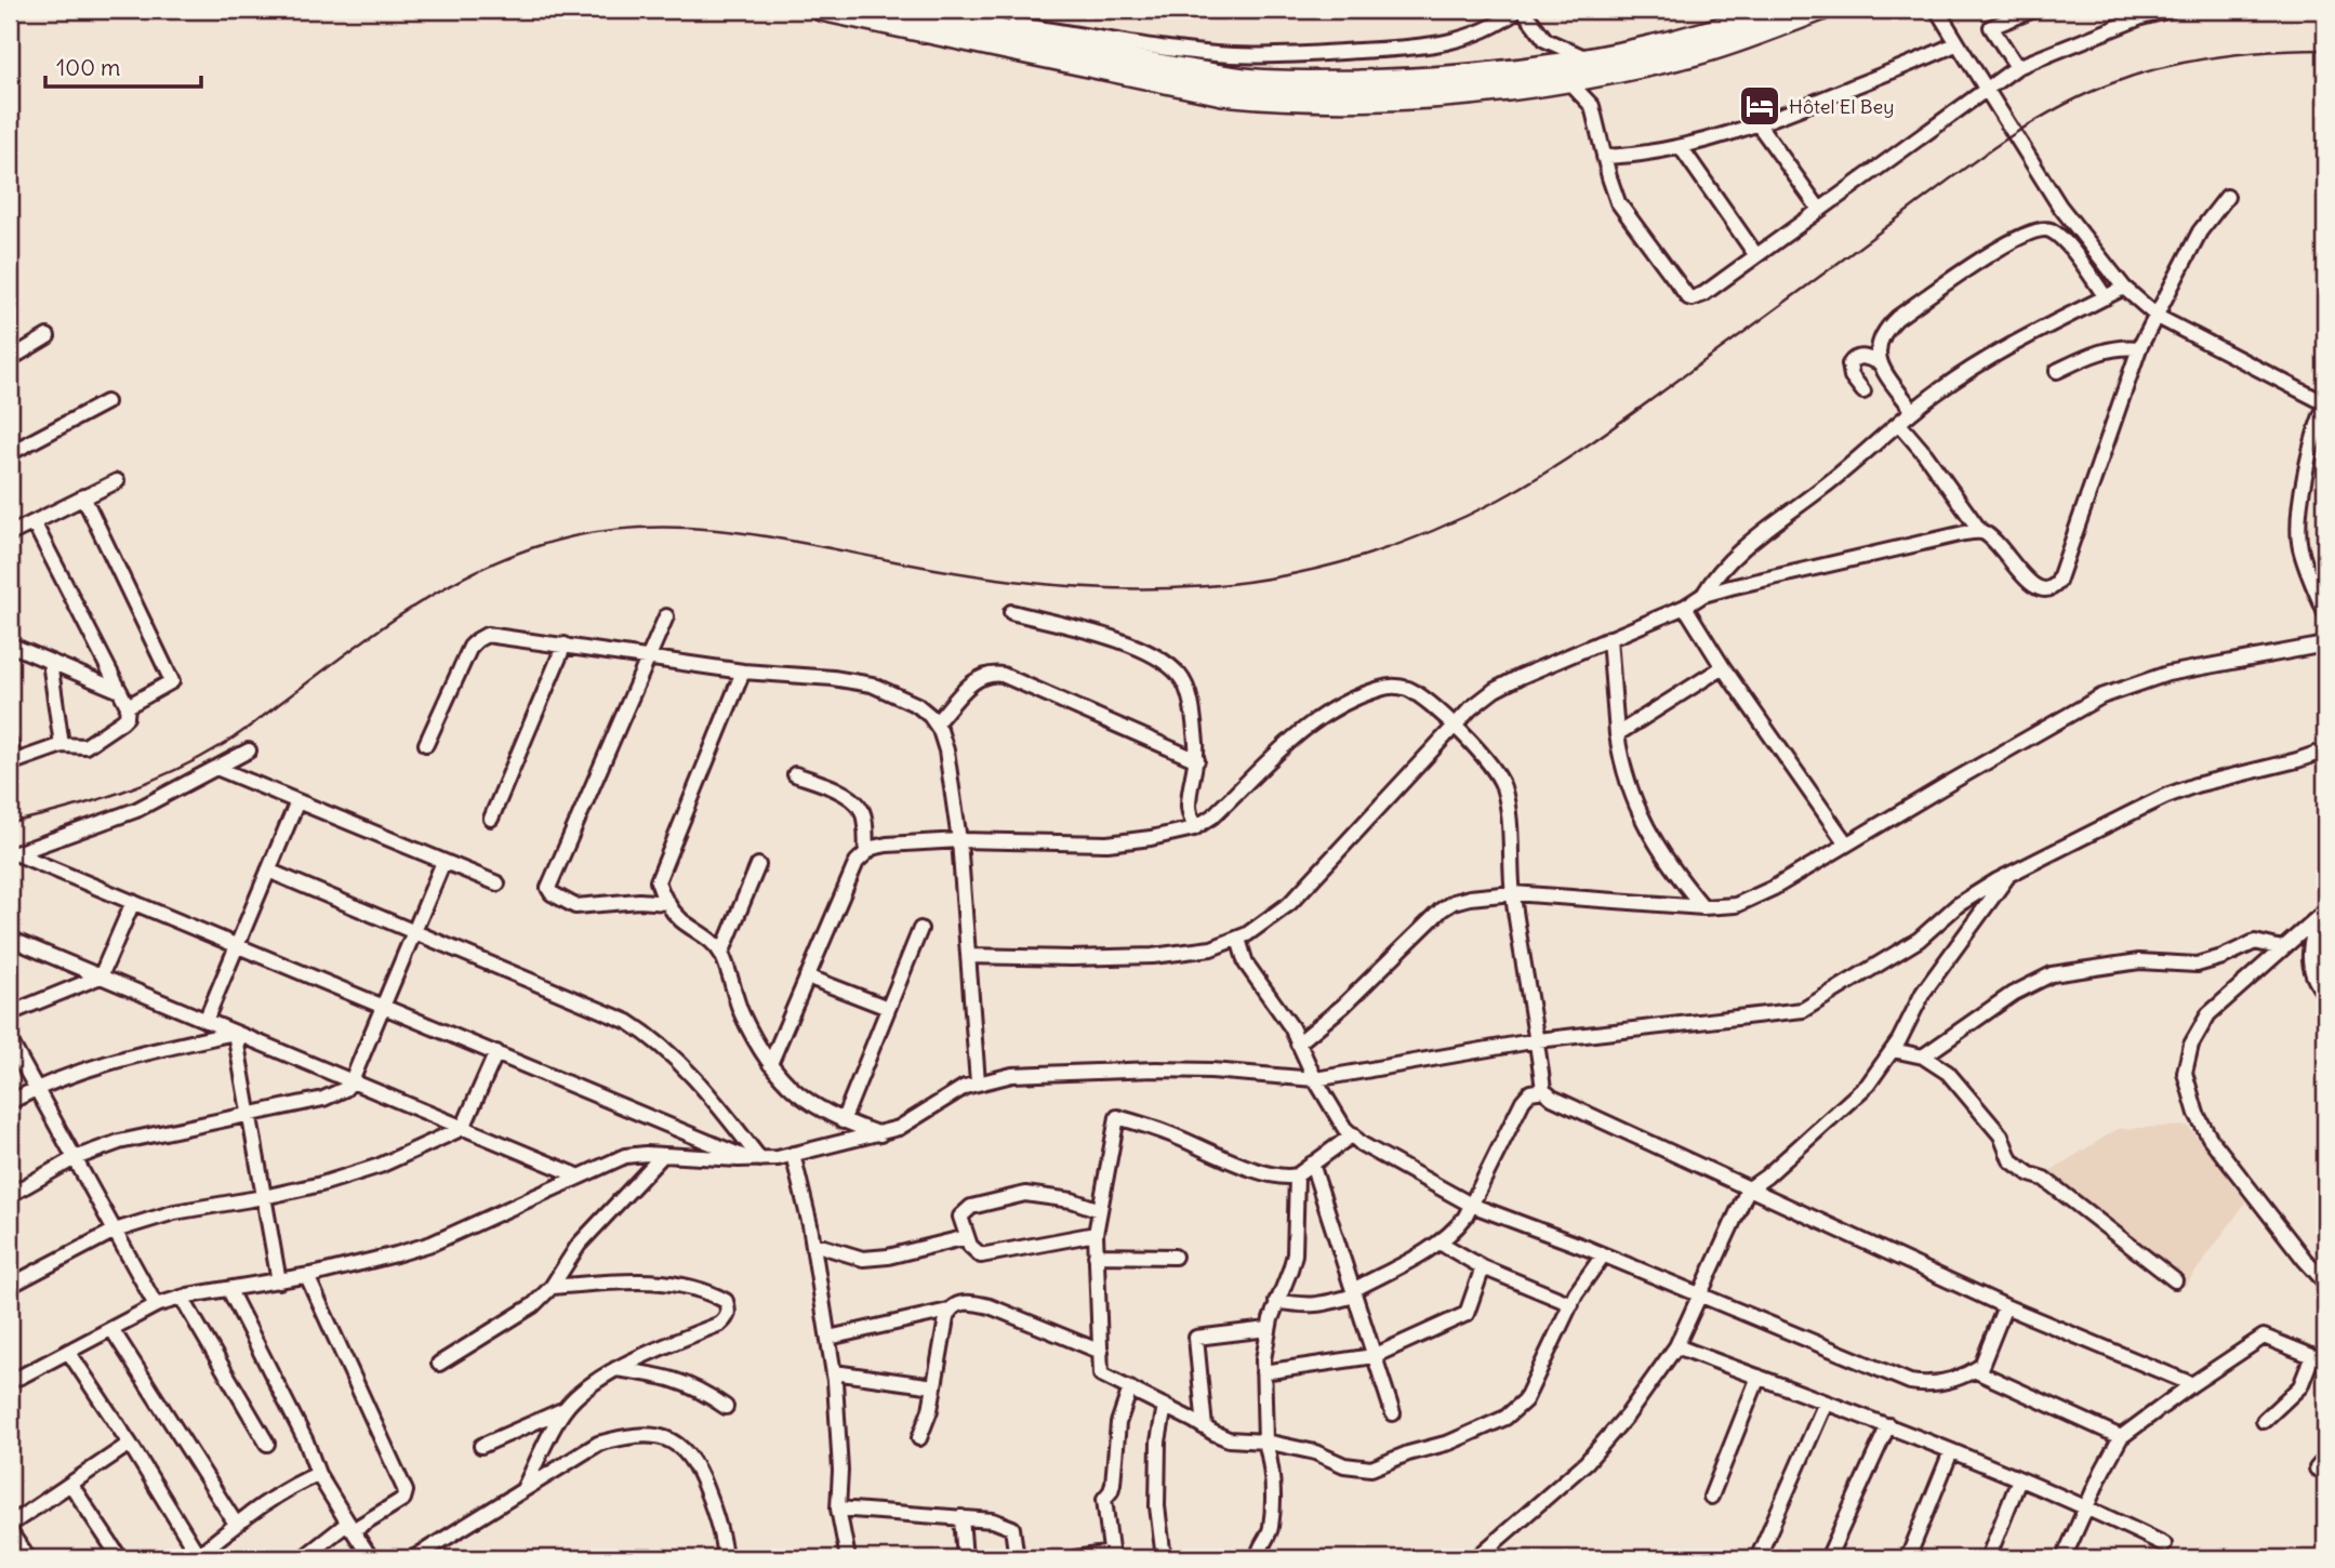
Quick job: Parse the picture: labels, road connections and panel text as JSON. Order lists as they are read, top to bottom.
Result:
{
  "places": {
    "hotel": ["Hôtel El Bey"]
  },
  "scale_bar": "100 m"
}
